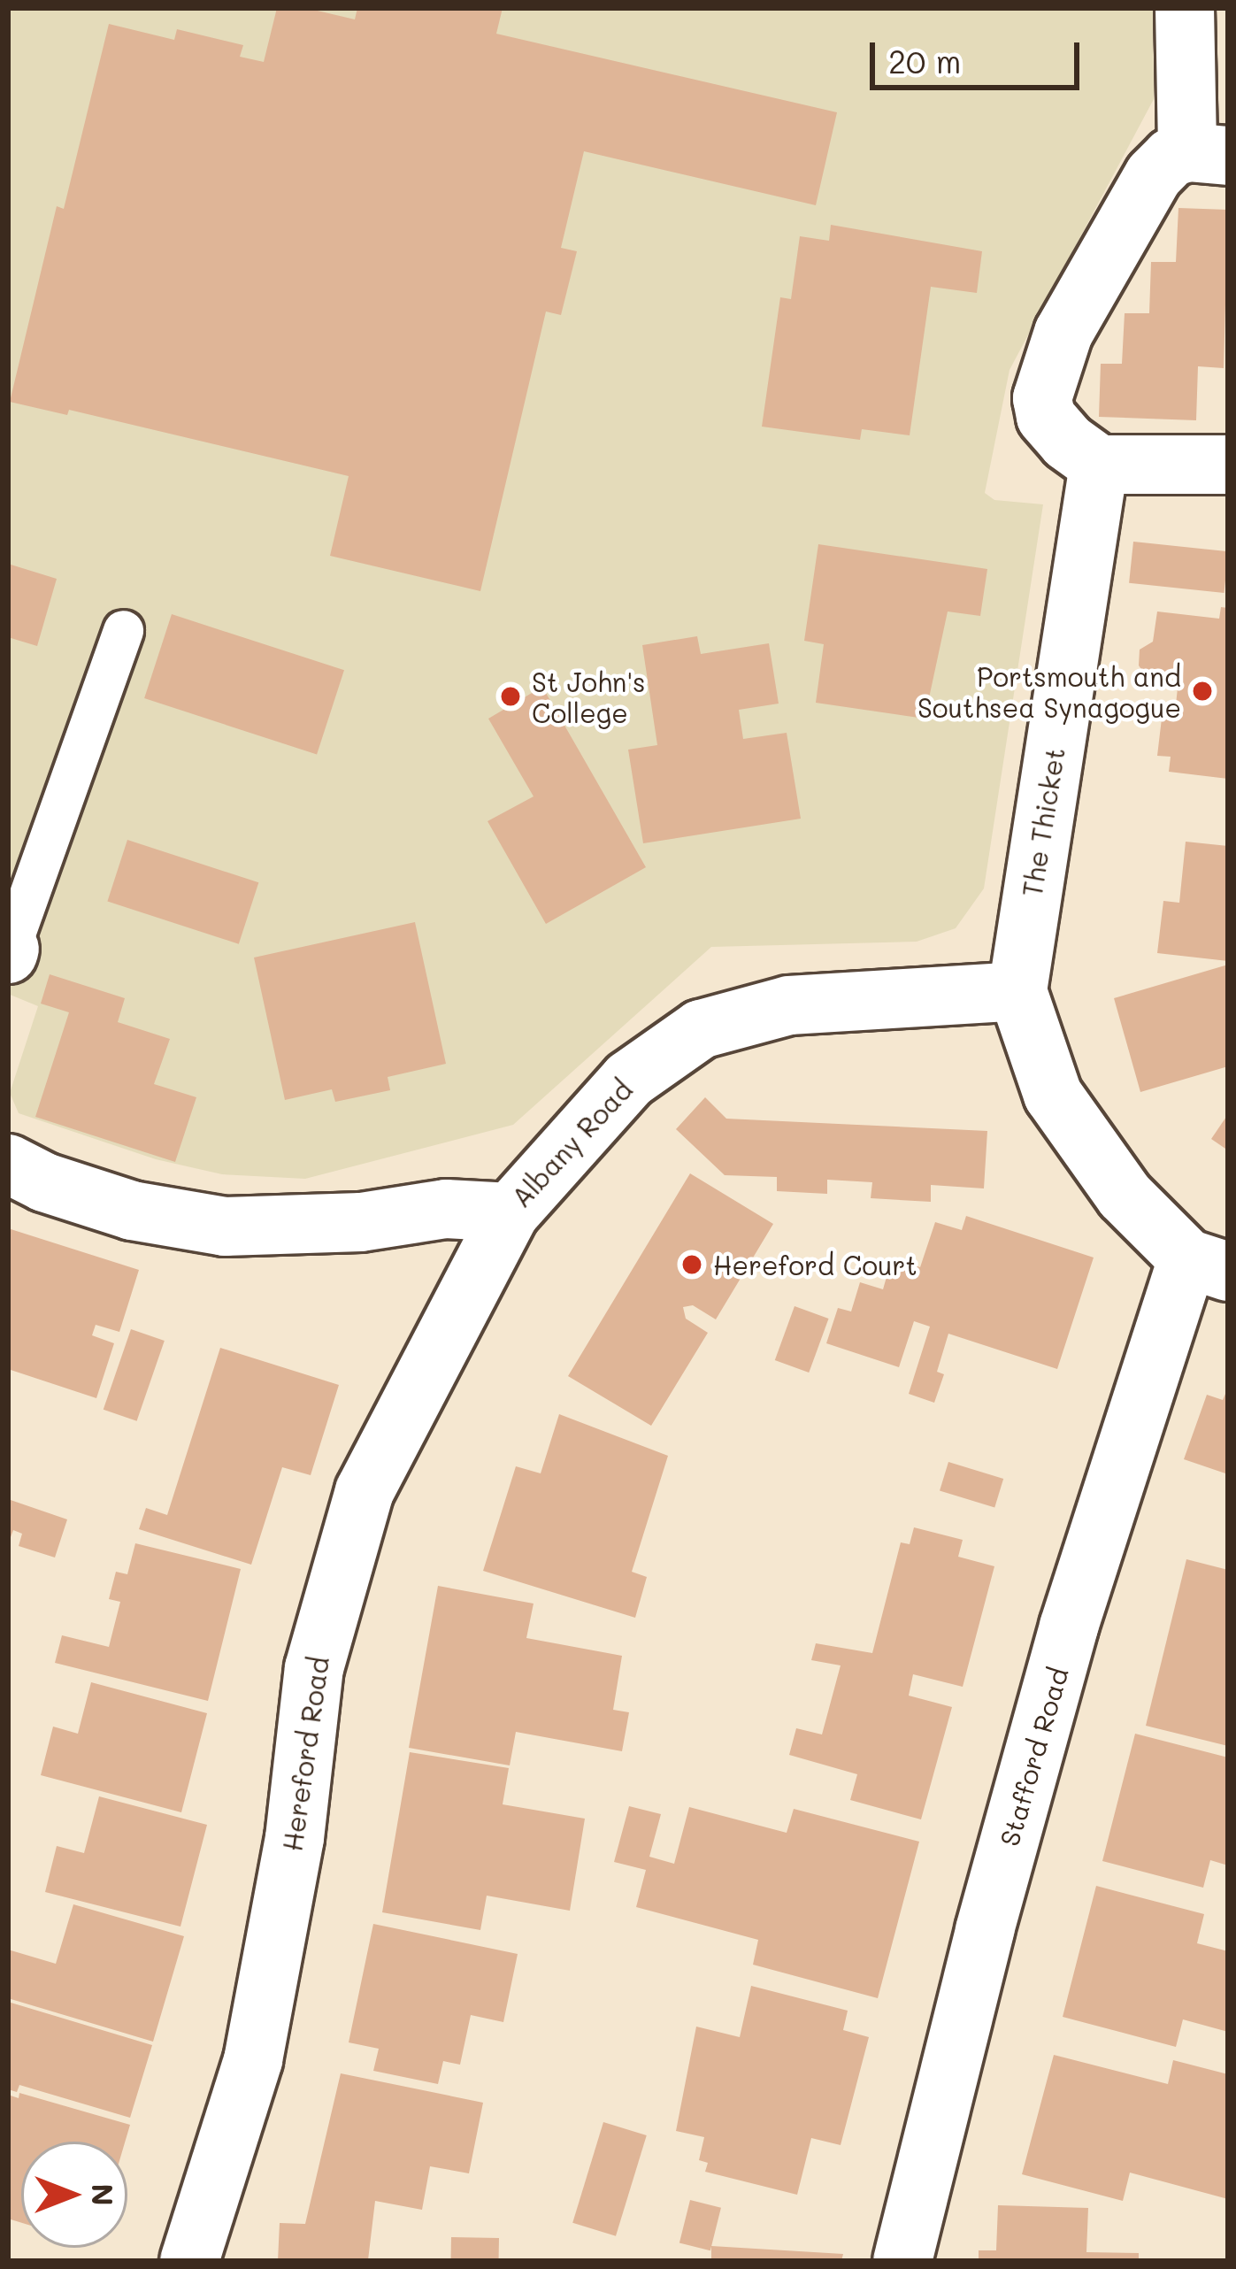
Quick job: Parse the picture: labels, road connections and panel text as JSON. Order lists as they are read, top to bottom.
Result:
{
  "streets": {
    "street": [
      "The Thicket",
      "Albany Road",
      "Hereford Road",
      "Stafford Road"
    ]
  },
  "crossings": [
    ["The Thicket", "Albany Road"],
    ["Albany Road", "Hereford Road"]
  ],
  "places": ["Portsmouth and Southsea Synagogue", "St John's College", "Hereford Court"],
  "scale_bar": "20 m",
  "north": "right"
}
